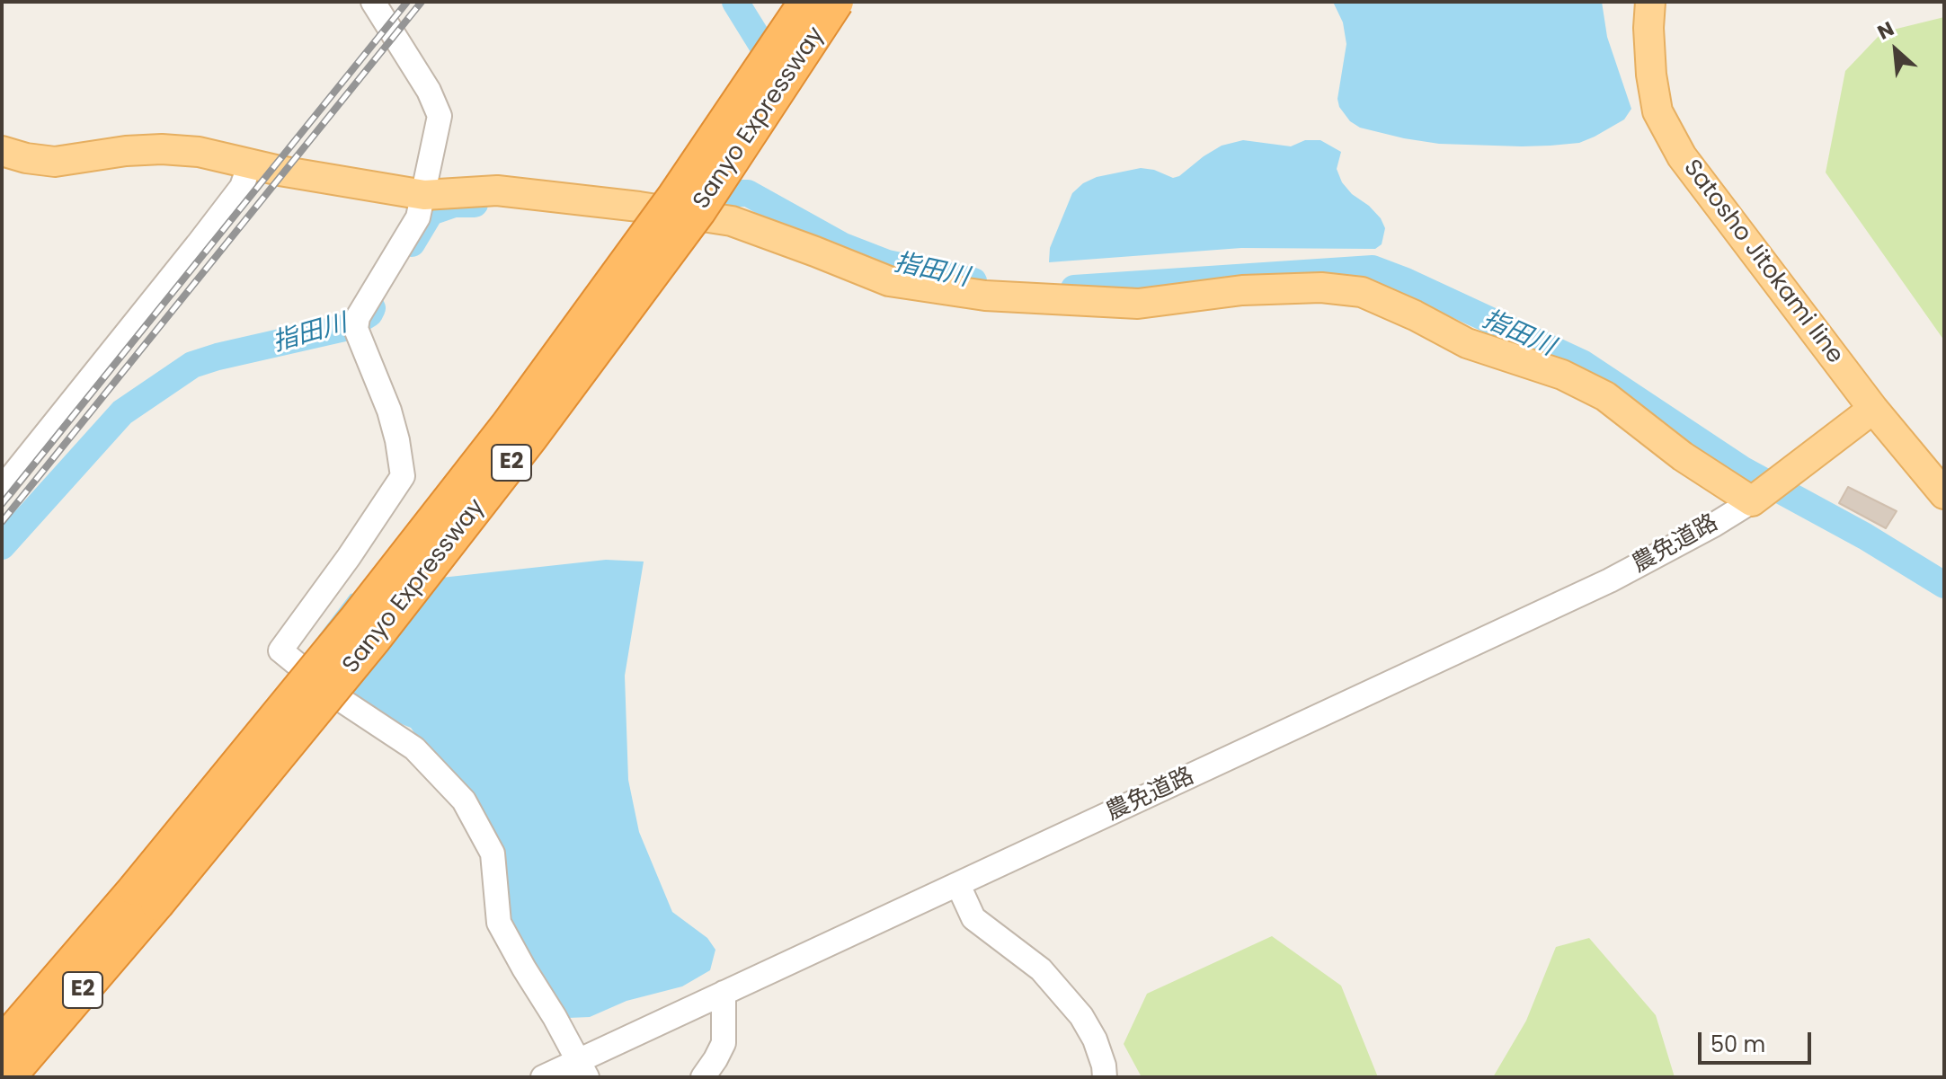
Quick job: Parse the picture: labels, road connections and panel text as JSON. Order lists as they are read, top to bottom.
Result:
{
  "streets": {
    "highway": ["Sanyo Expressway", "E2"],
    "main road": ["Satosho Jitokami line"],
    "street": ["農免道路"]
  },
  "water": ["指田川"],
  "scale_bar": "50 m",
  "north": "top left"
}
